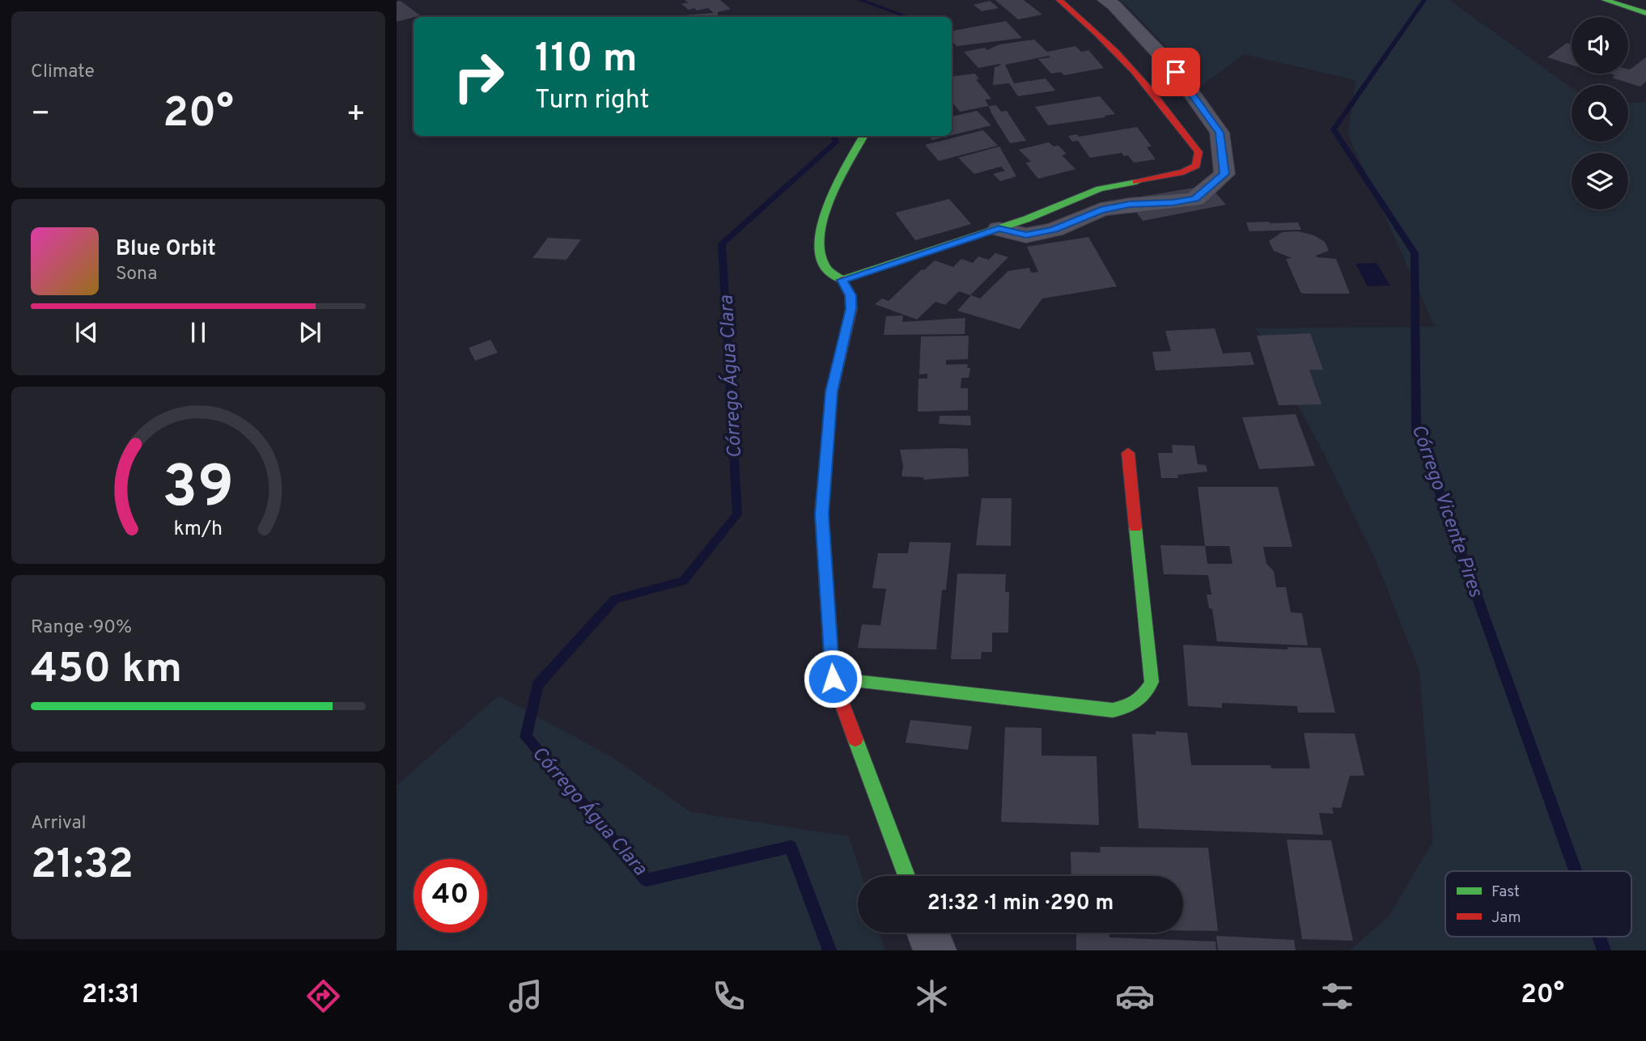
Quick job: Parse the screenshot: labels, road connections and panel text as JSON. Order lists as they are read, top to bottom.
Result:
{
  "water": ["Córrego Água Clara", "Córrego Vicente Pires"],
  "legend": ["Fast", "Jam"],
  "page": {
    "tile": [
      "Climate",
      ["Range · 90%", "450 km"],
      ["Arrival", "21:32"]
    ],
    "turn": ["110 m", "Turn right"],
    "heat": ["−", "20°", "+"],
    "song": ["Blue Orbit", "Sona"],
    "limit": "40",
    "trip": "21:32 · 1 min · 290 m",
    "tabs": ["21:31", "20°"],
    "gauge": ["39", "km/h"]
  }
}
